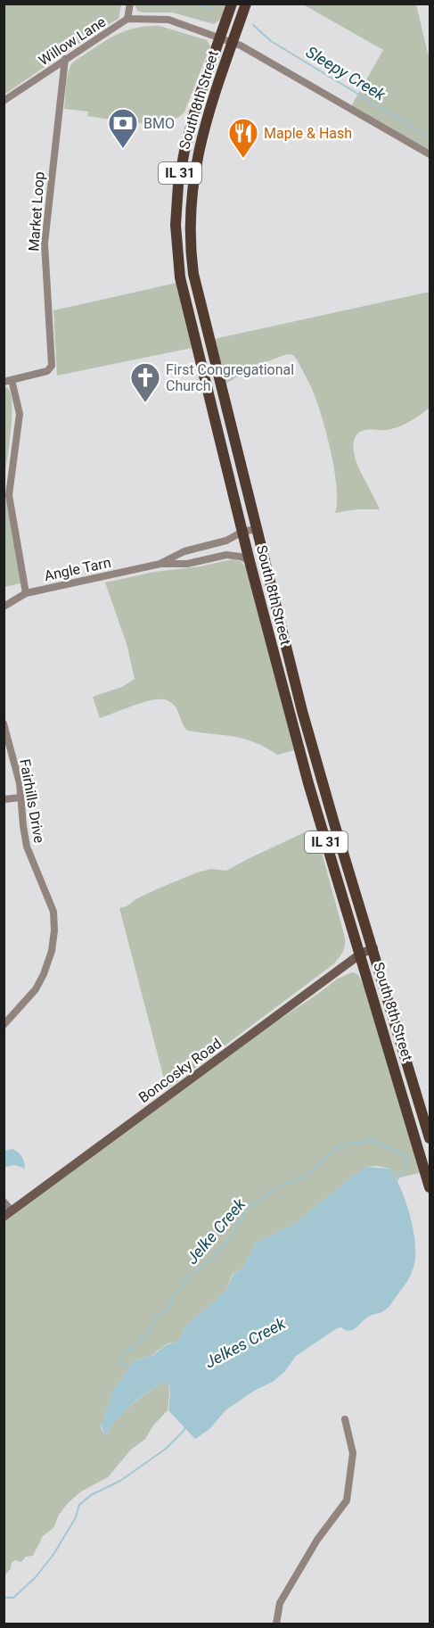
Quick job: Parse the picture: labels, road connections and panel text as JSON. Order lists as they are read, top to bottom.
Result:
{
  "streets": {
    "main road": ["South 8th Street", "IL 31"],
    "street": [
      "Willow Lane",
      "Market Loop",
      "Angle Tarn",
      "Fairhills Drive",
      "Boncosky Road"
    ]
  },
  "crossings": [
    ["Willow Lane", "South 8th Street"],
    ["Willow Lane", "Market Loop"],
    ["South 8th Street", "Angle Tarn"],
    ["South 8th Street", "Boncosky Road"]
  ],
  "water": ["Sleepy Creek", "Jelke Creek", "Jelkes Creek"],
  "places": {
    "bank": ["BMO"],
    "restaurant": ["Maple & Hash"],
    "church": ["First Congregational Church"]
  }
}
